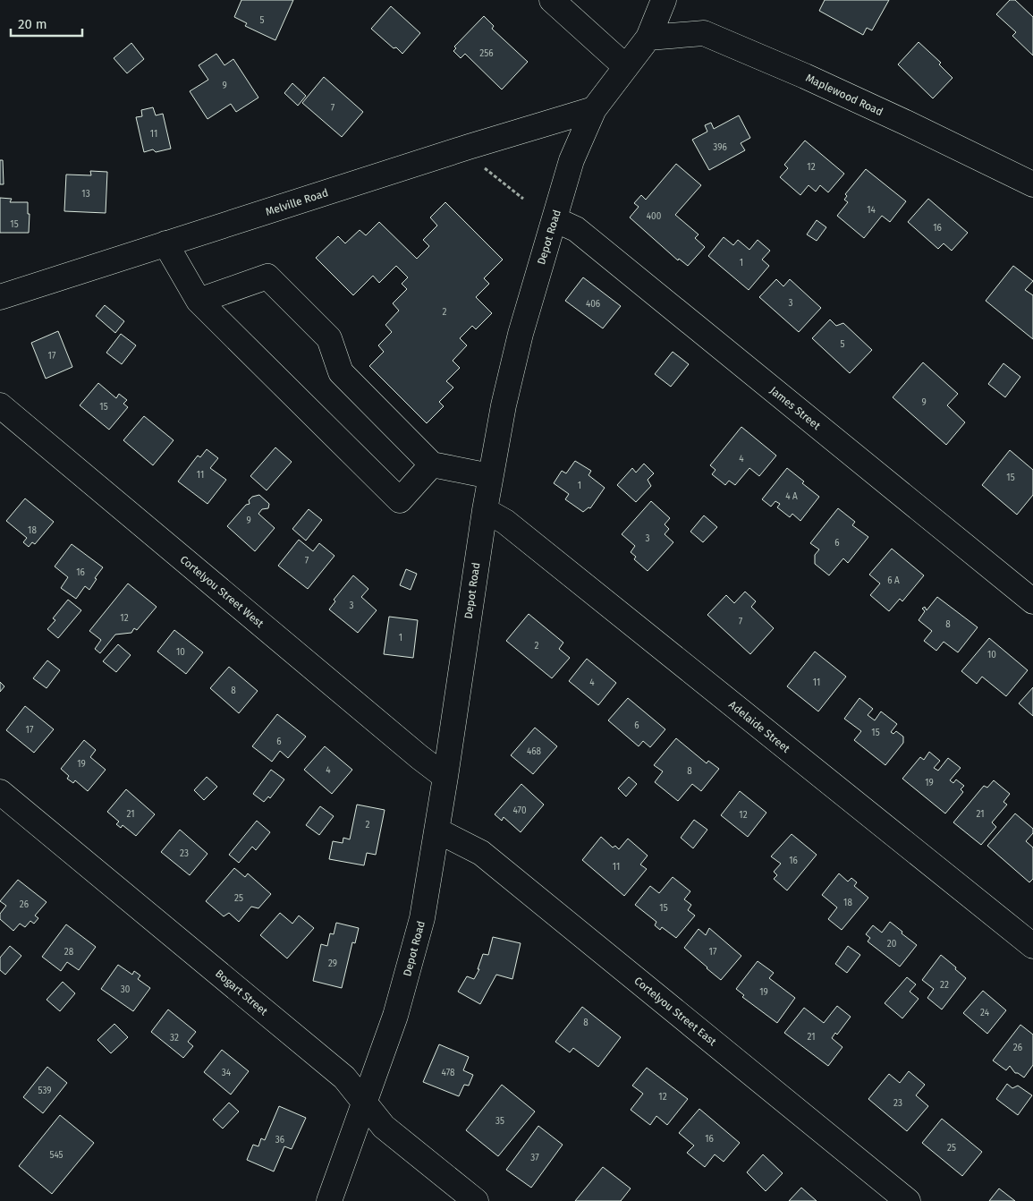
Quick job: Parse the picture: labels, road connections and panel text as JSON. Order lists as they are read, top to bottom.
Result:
{
  "streets": {
    "street": [
      "Maplewood Road",
      "Melville Road",
      "Depot Road",
      "James Street",
      "Cortelyou Street West",
      "Adelaide Street",
      "Bogart Street",
      "Cortelyou Street East"
    ]
  },
  "crossings": [
    ["Maplewood Road", "Depot Road"],
    ["Melville Road", "Depot Road"],
    ["Depot Road", "James Street"],
    ["Depot Road", "Cortelyou Street West"],
    ["Depot Road", "Adelaide Street"],
    ["Depot Road", "Bogart Street"],
    ["Depot Road", "Cortelyou Street East"]
  ],
  "house_numbers": [
    "5",
    "256",
    "9",
    "7",
    "11",
    "396",
    "12",
    "13",
    "14",
    "400",
    "15",
    "16",
    "1",
    "3",
    "406",
    "2",
    "5",
    "17",
    "9",
    "15",
    "4",
    "11",
    "15",
    "1",
    "4 A",
    "9",
    "18",
    "3",
    "6",
    "7",
    "16",
    "6 A",
    "3",
    "12",
    "7",
    "8",
    "1",
    "2",
    "10",
    "10",
    "4",
    "11",
    "8",
    "6",
    "17",
    "15",
    "6",
    "468",
    "19",
    "4",
    "8",
    "19",
    "470",
    "21",
    "21",
    "12",
    "2",
    "23",
    "16",
    "11",
    "25",
    "18",
    "26",
    "15",
    "20",
    "28",
    "17",
    "29",
    "22",
    "30",
    "19",
    "24",
    "8",
    "21",
    "32",
    "26",
    "34",
    "478",
    "539",
    "12",
    "23",
    "35",
    "16",
    "36",
    "25",
    "545",
    "37"
  ],
  "scale_bar": "20 m"
}
